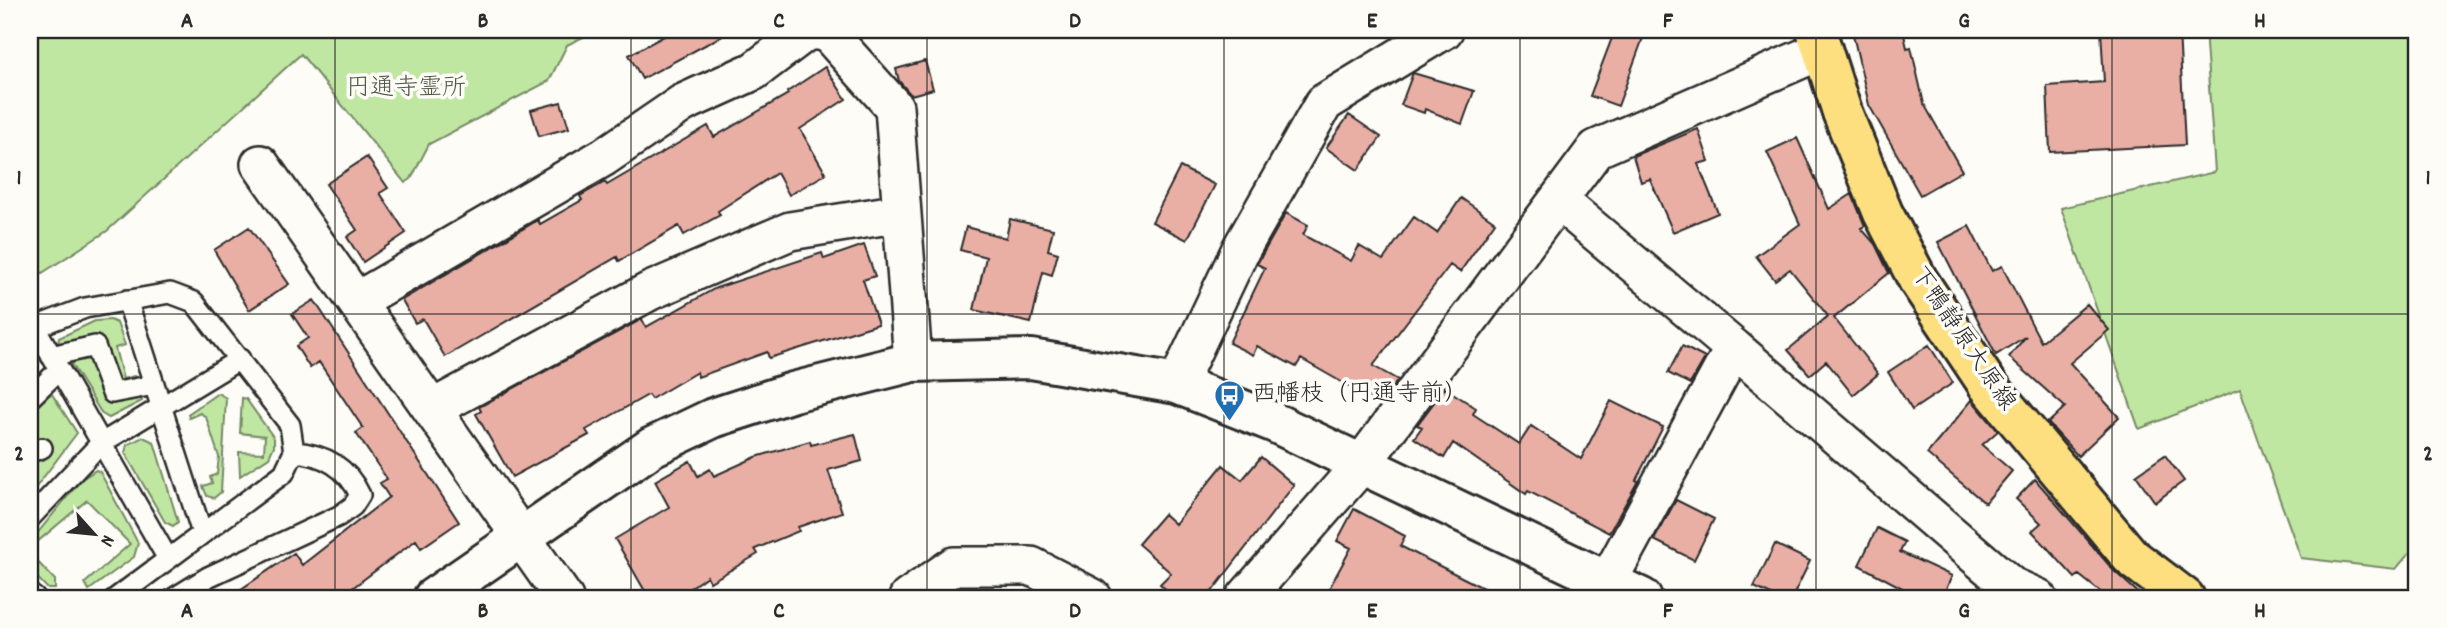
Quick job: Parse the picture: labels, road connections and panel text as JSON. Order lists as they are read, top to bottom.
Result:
{
  "streets": {
    "main road": ["下鴨静原大原線"]
  },
  "parks": ["円通寺霊所"],
  "places": {
    "bus stop": ["西幡枝（円通寺前）"]
  },
  "north": "bottom right",
  "grid": {
    "columns": [
      "A",
      "B",
      "C",
      "D",
      "E",
      "F",
      "G",
      "H"
    ],
    "rows": ["1", "2"]
  }
}
